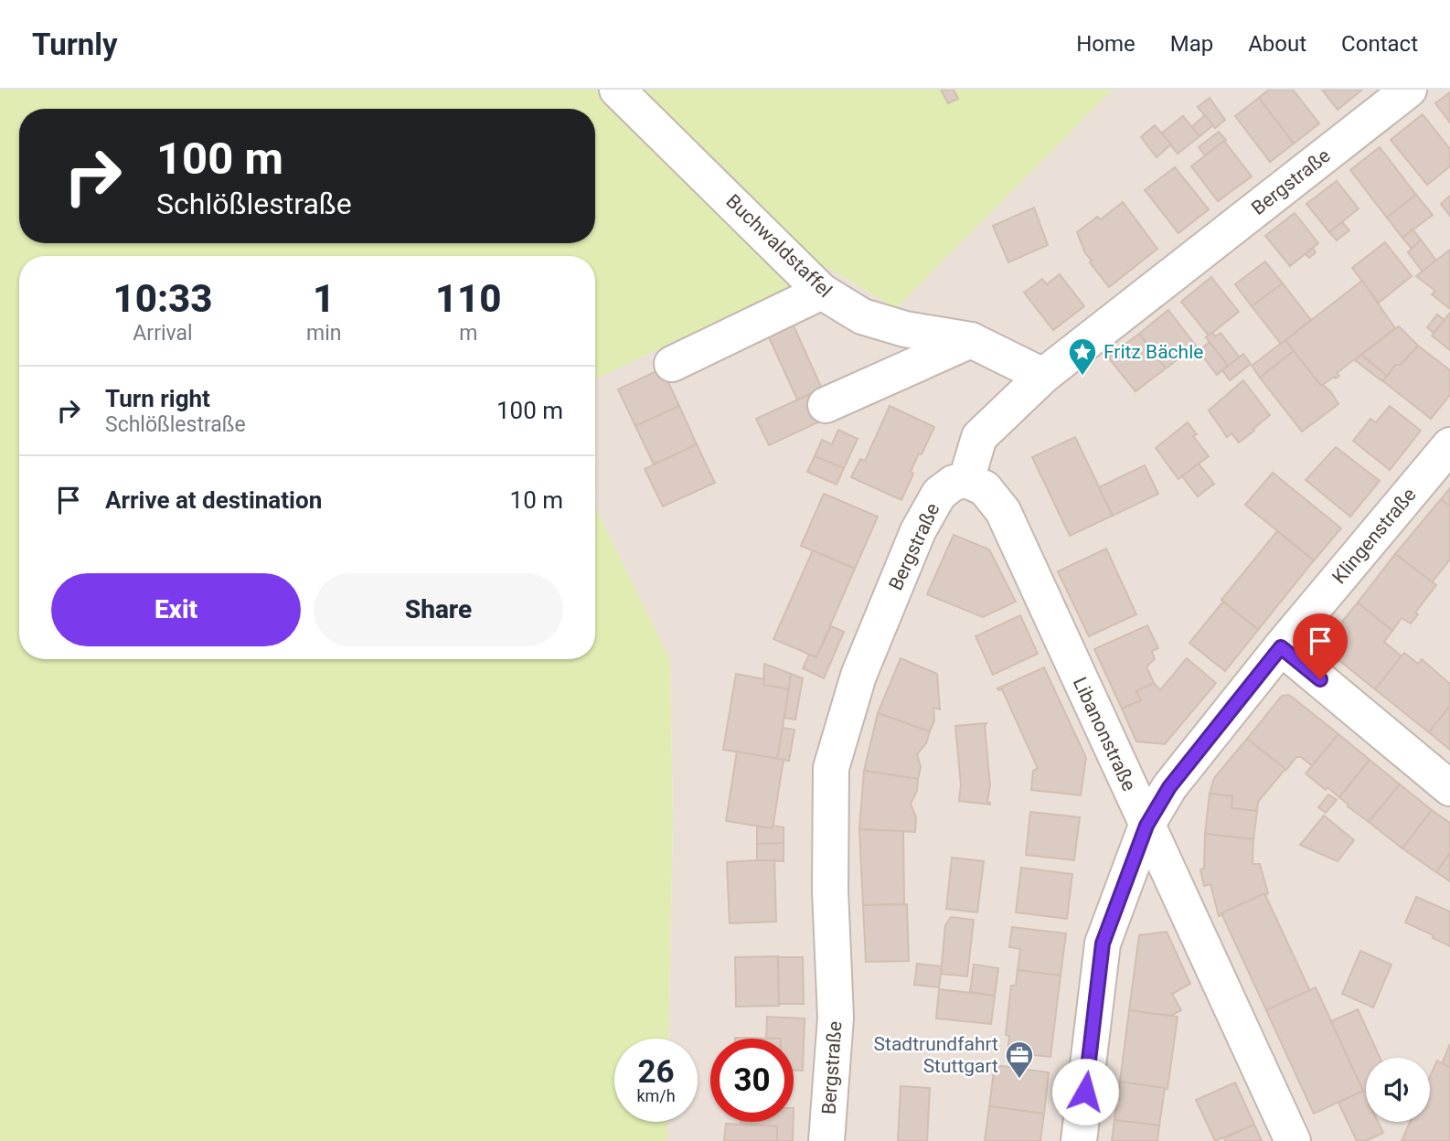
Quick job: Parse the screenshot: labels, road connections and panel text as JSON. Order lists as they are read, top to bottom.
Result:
{
  "streets": {
    "street": [
      "Bergstraße",
      "Buchwaldstaffel",
      "Klingenstraße",
      "Libanonstraße"
    ]
  },
  "crossings": [
    ["Bergstraße", "Buchwaldstaffel"],
    ["Bergstraße", "Libanonstraße"],
    ["Klingenstraße", "Libanonstraße"]
  ],
  "places": {
    "place": ["Fritz Bächle"],
    "office": ["Stadtrundfahrt Stuttgart"]
  },
  "page": {
    "header": "Turnly",
    "nav": [
      "Home",
      "Map",
      "About",
      "Contact"
    ],
    "turn": ["100 m", "Schlößlestraße"],
    "eta": [
      "10:33",
      "Arrival",
      "1",
      "min",
      "110",
      "m"
    ],
    "list": [
      {
        "name": "Turn right",
        "note": "Schlößlestraße",
        "value": "100 m"
      },
      {
        "name": "Arrive at destination",
        "value": "10 m"
      }
    ],
    "buttons": ["Exit", "Share"],
    "speed": "26 km/h",
    "limit": "30"
  }
}
